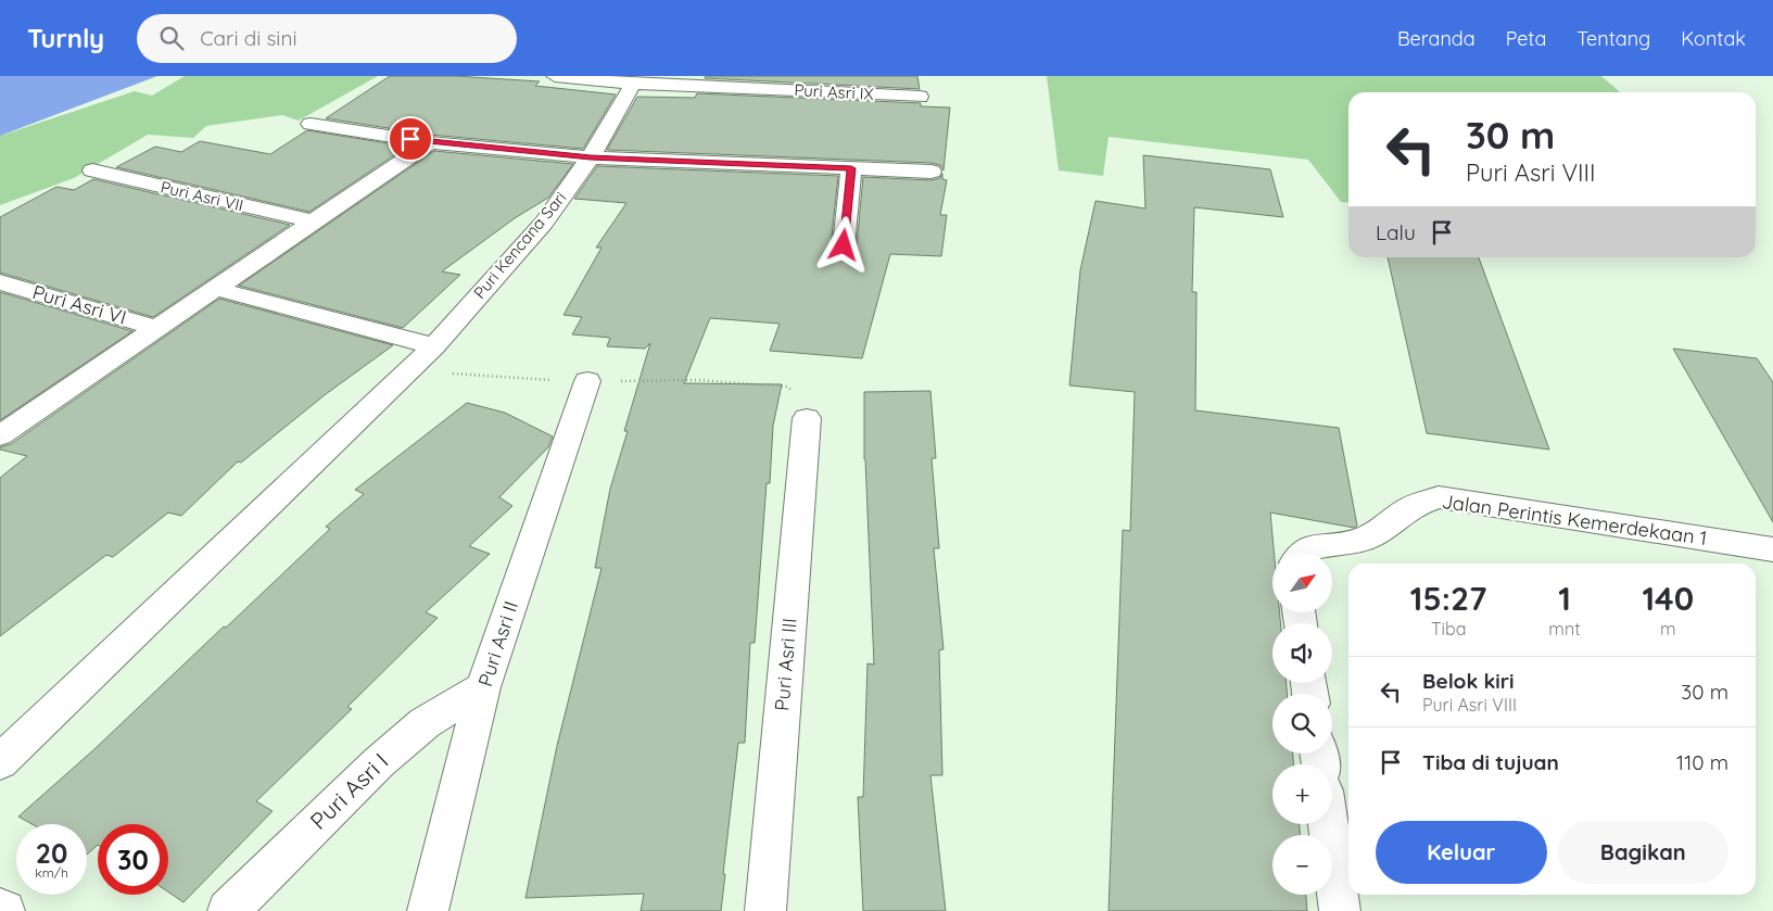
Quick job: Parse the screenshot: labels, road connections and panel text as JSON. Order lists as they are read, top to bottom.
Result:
{
  "streets": {
    "street": [
      "Puri Asri IX",
      "Puri Asri VII",
      "Puri Kencana Sari",
      "Puri Asri VI",
      "Jalan Perintis Kemerdekaan 1",
      "Puri Asri II",
      "Puri Asri III",
      "Puri Asri I"
    ]
  },
  "crossings": [
    ["Puri Asri IX", "Puri Kencana Sari"],
    ["Puri Asri II", "Puri Asri I"]
  ],
  "north": "top right",
  "page": {
    "header": "Turnly",
    "search": "Cari di sini",
    "nav": [
      "Beranda",
      "Peta",
      "Tentang",
      "Kontak"
    ],
    "turn": ["30 m", "Puri Asri VIII"],
    "then": "Lalu",
    "map_buttons": ["+", "−"],
    "eta": [
      "15:27",
      "Tiba",
      "1",
      "mnt",
      "140",
      "m"
    ],
    "list": [
      {
        "name": "Belok kiri",
        "note": "Puri Asri VIII",
        "value": "30 m"
      },
      {
        "name": "Tiba di tujuan",
        "value": "110 m"
      }
    ],
    "buttons": ["Keluar", "Bagikan"],
    "speed": "20 km/h",
    "limit": "30"
  }
}
